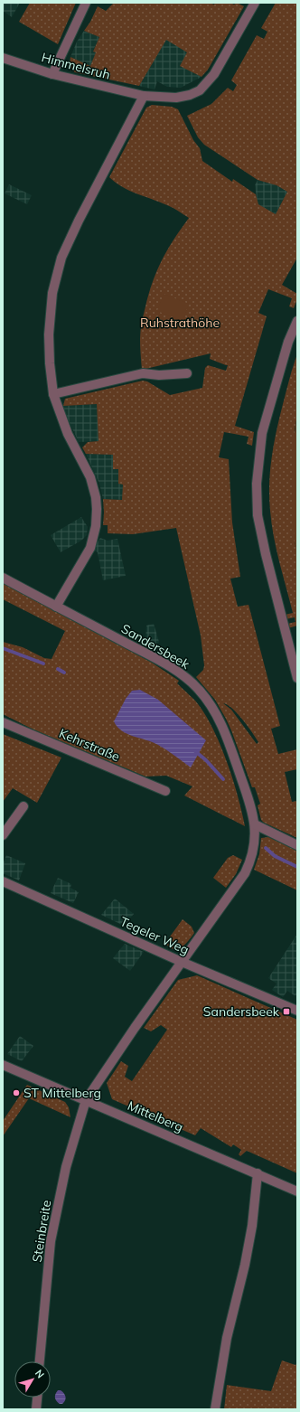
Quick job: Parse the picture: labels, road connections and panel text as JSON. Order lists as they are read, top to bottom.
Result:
{
  "streets": {
    "street": [
      "Himmelsruh",
      "Sandersbeek",
      "Kehrstraße",
      "Tegeler Weg",
      "Mittelberg",
      "Steinbreite"
    ]
  },
  "crossings": [
    ["Sandersbeek", "Tegeler Weg"],
    ["Sandersbeek", "Mittelberg"],
    ["Sandersbeek", "Steinbreite"],
    ["Mittelberg", "Steinbreite"]
  ],
  "parks": ["Ruhstrathöhe"],
  "places": {
    "transit": ["Sandersbeek"],
    "other": ["ST Mittelberg"]
  },
  "north": "top right"
}
